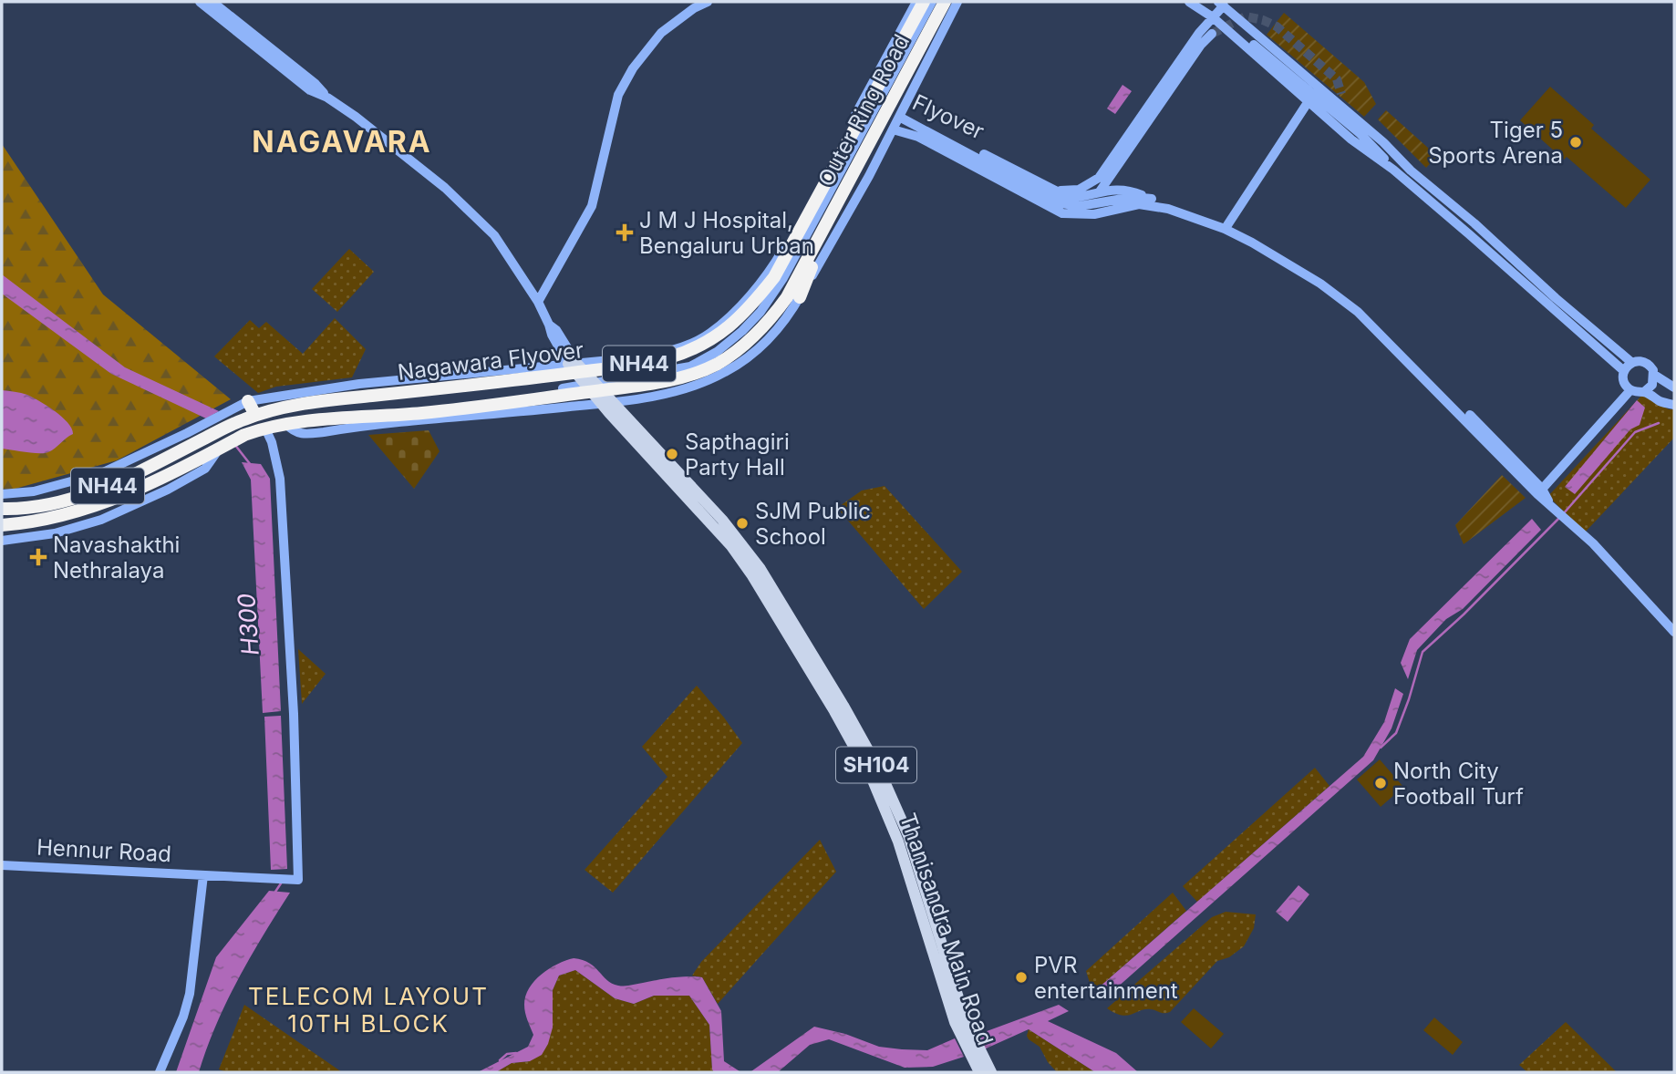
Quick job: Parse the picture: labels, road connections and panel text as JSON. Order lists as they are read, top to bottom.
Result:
{
  "streets": {
    "highway": ["Outer Ring Road", "Nagawara Flyover", "NH44"],
    "main road": ["SH104", "Thanisandra Main Road"],
    "street": ["Flyover", "Hennur Road"]
  },
  "crossings": [
    ["Outer Ring Road", "Nagawara Flyover"],
    ["Outer Ring Road", "Thanisandra Main Road"],
    ["Flyover", "Nagawara Flyover"],
    ["Nagawara Flyover", "NH44"],
    ["NH44", "Hennur Road"]
  ],
  "districts": ["NAGAVARA", "TELECOM LAYOUT 10TH BLOCK"],
  "water": ["H300"],
  "places": {
    "other": [
      "Tiger 5 Sports Arena",
      "Sapthagiri Party Hall",
      "SJM Public School",
      "North City Football Turf",
      "PVR entertainment"
    ],
    "health": ["J M J Hospital, Bengaluru Urban", "Navashakthi Nethralaya"]
  }
}
